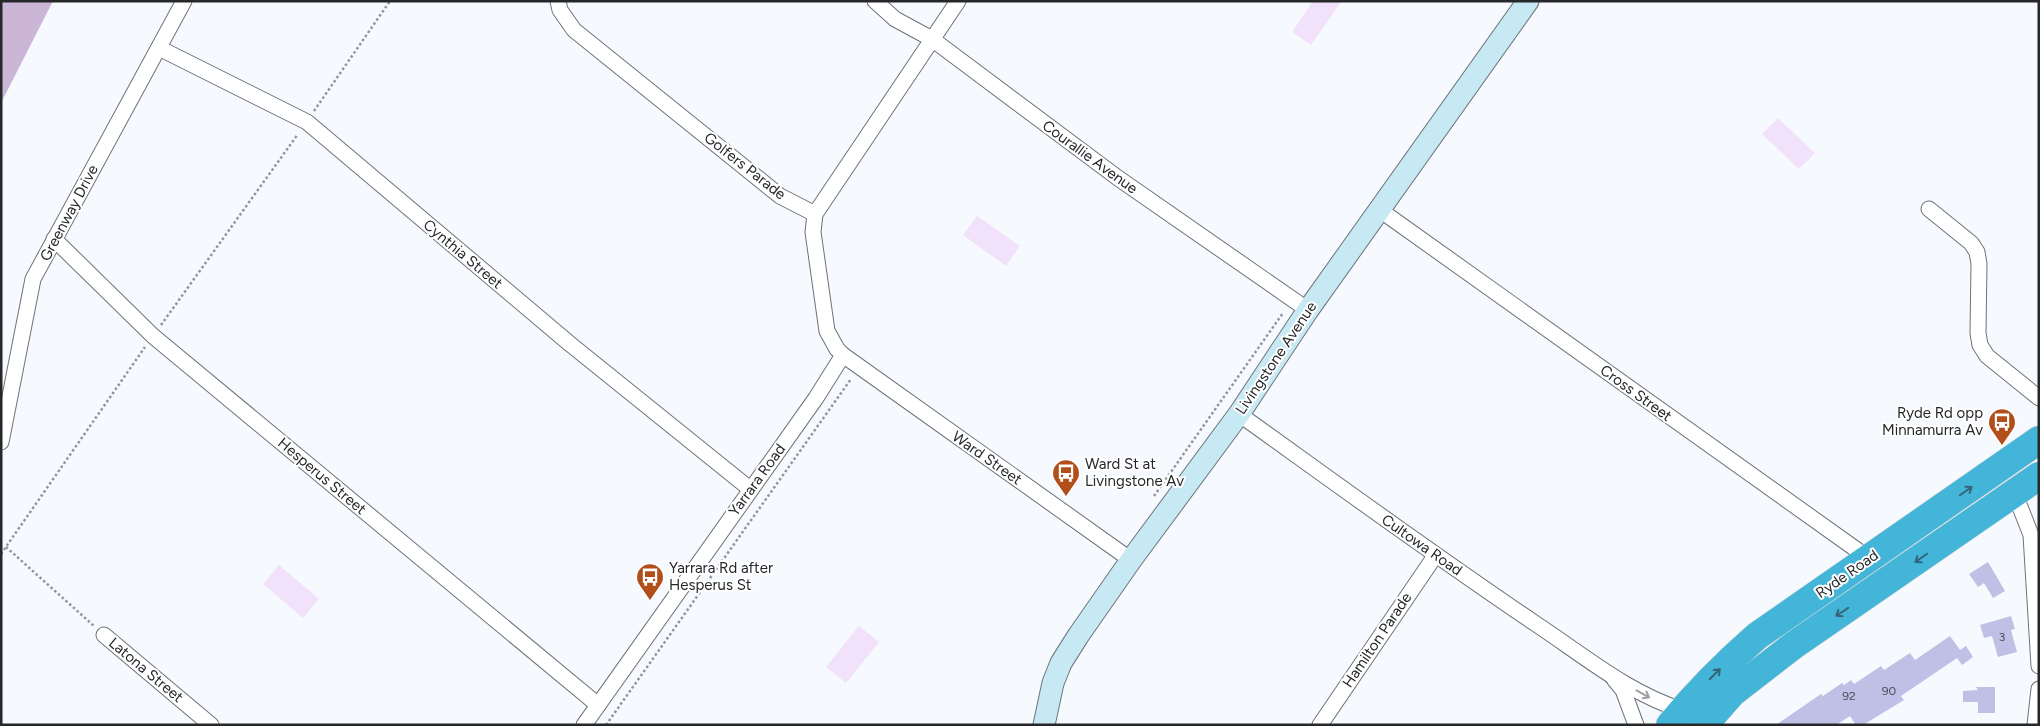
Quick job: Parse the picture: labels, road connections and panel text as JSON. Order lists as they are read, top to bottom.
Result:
{
  "streets": {
    "highway": ["Ryde Road"],
    "street": [
      "Courallie Avenue",
      "Golfers Parade",
      "Greenway Drive",
      "Cynthia Street",
      "Livingstone Avenue",
      "Cross Street",
      "Ward Street",
      "Hesperus Street",
      "Yarrara Road",
      "Cultowa Road",
      "Hamilton Parade",
      "Latona Street"
    ]
  },
  "crossings": [
    ["Courallie Avenue", "Livingstone Avenue"],
    ["Greenway Drive", "Cynthia Street"],
    ["Greenway Drive", "Hesperus Street"],
    ["Cynthia Street", "Yarrara Road"],
    ["Livingstone Avenue", "Cross Street"],
    ["Livingstone Avenue", "Ward Street"],
    ["Livingstone Avenue", "Cultowa Road"],
    ["Cross Street", "Ryde Road"],
    ["Ward Street", "Yarrara Road"],
    ["Hesperus Street", "Yarrara Road"],
    ["Cultowa Road", "Ryde Road"],
    ["Cultowa Road", "Hamilton Parade"]
  ],
  "places": {
    "bus stop": ["Ryde Rd opp Minnamurra Av", "Ward St at Livingstone Av", "Yarrara Rd after Hesperus St"]
  },
  "house_numbers": ["3", "90", "92"]
}
